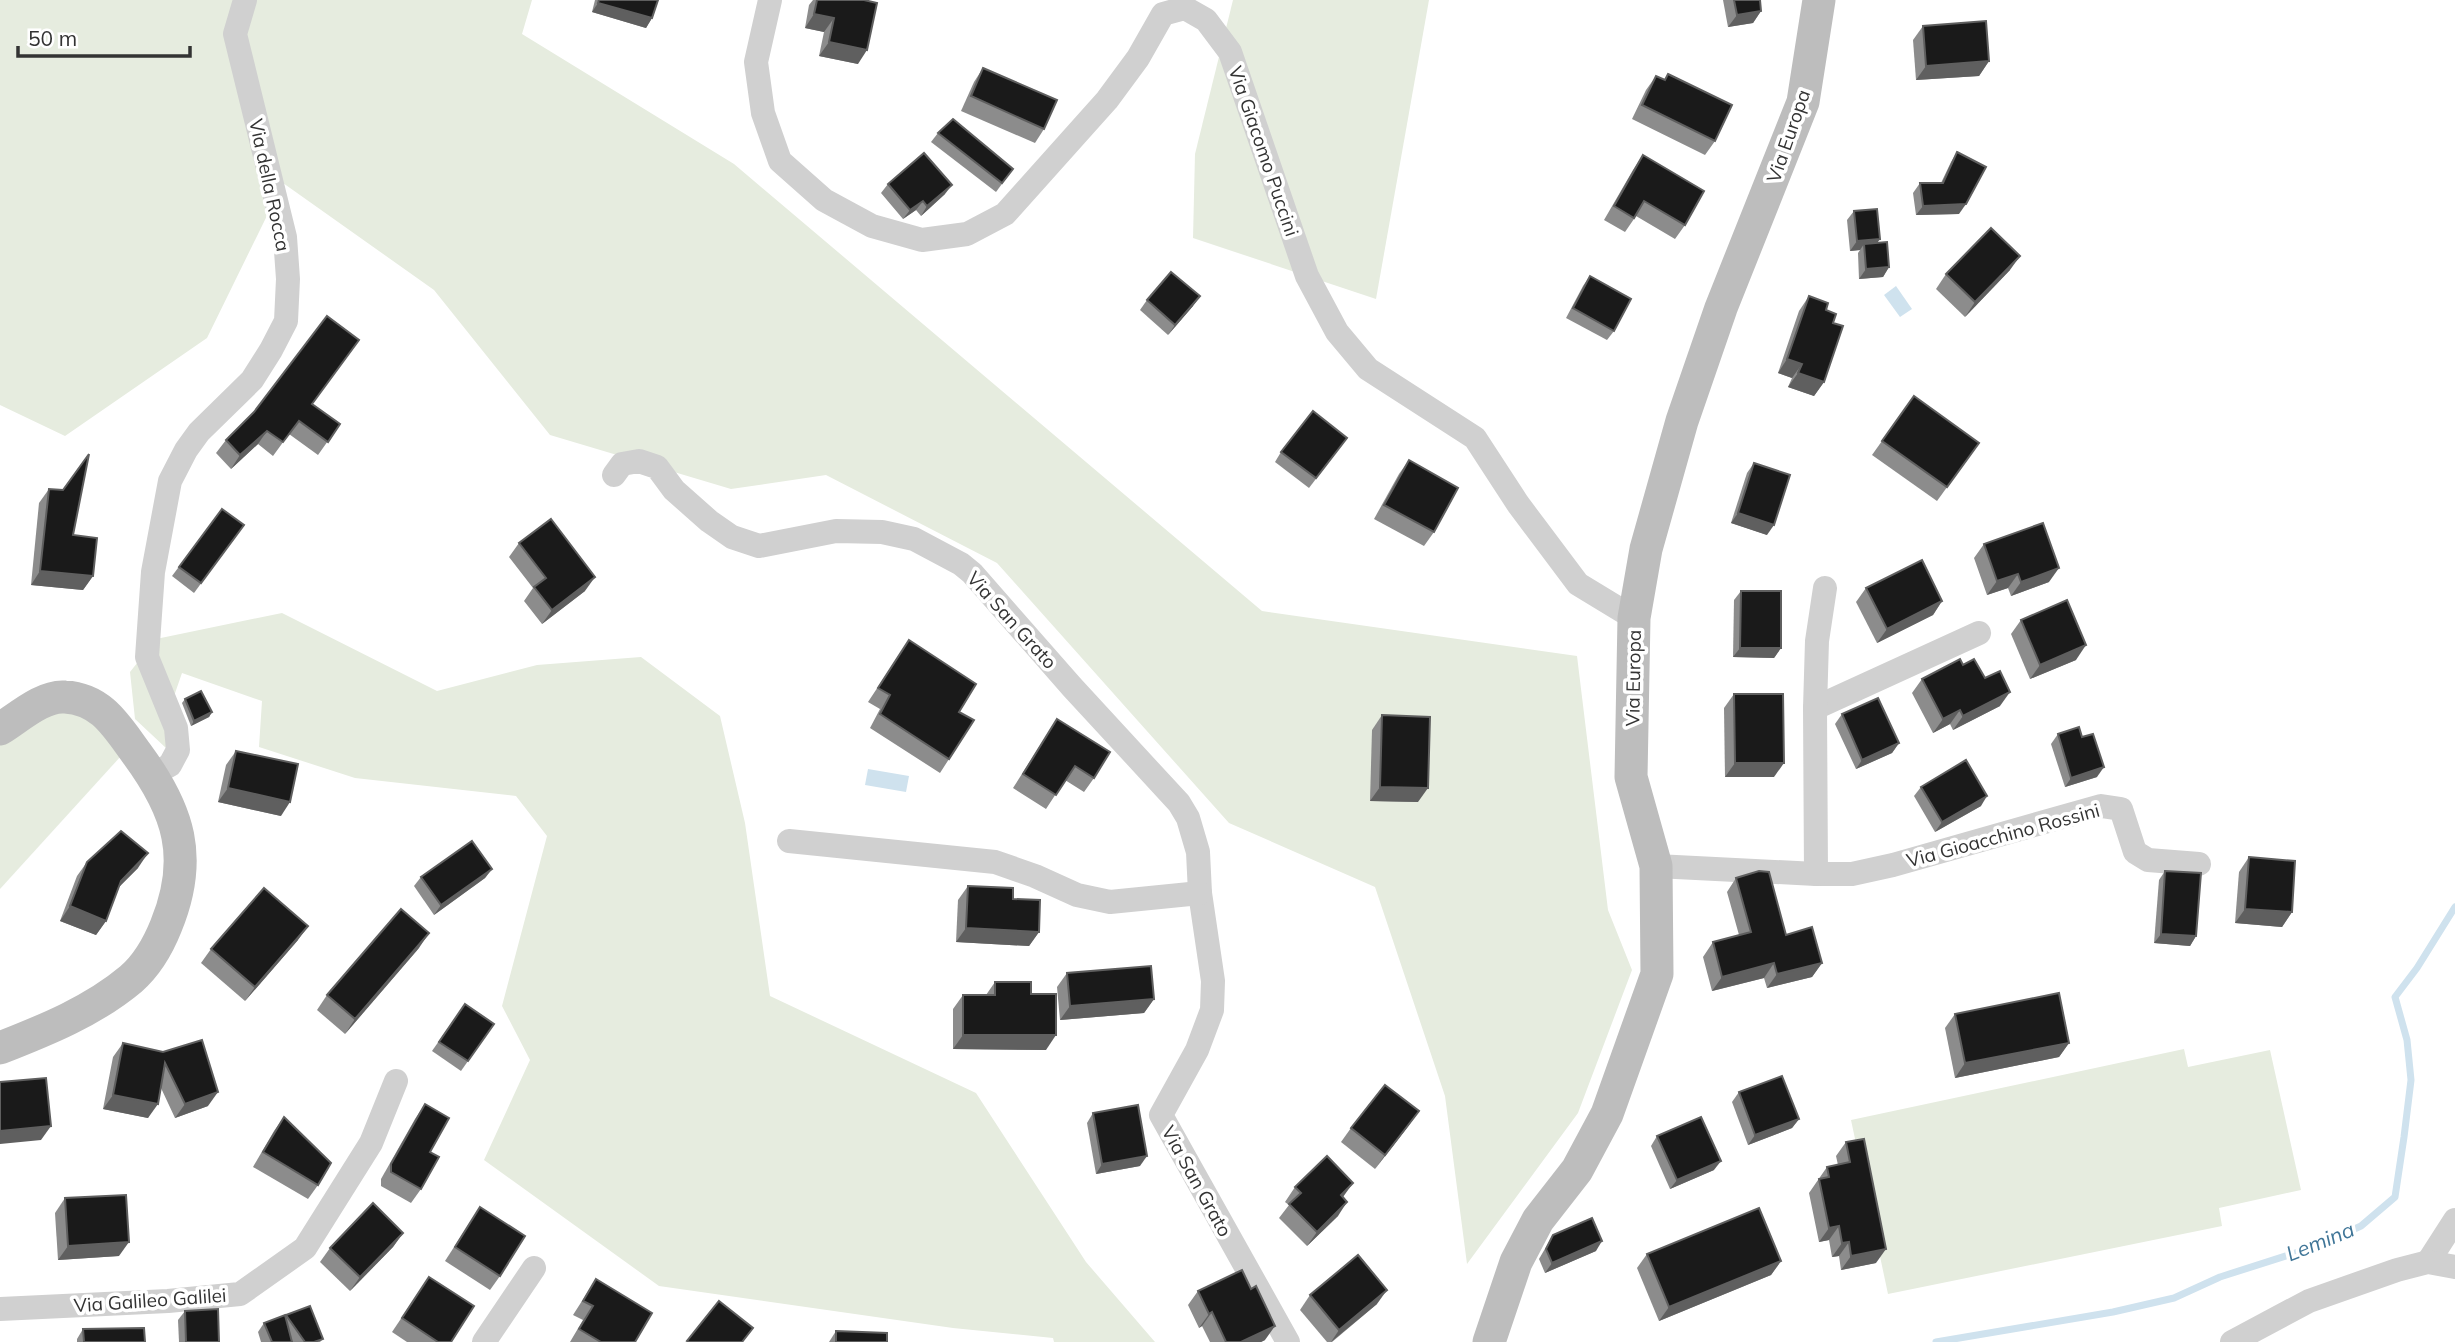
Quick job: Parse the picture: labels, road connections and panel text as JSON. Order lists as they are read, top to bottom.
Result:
{
  "streets": {
    "street": [
      "Via Europa",
      "Via Giacomo Puccini",
      "Via della Rocca",
      "Via San Grato",
      "Via Gioacchino Rossini",
      "Via Galileo Galilei"
    ]
  },
  "crossings": [
    ["Via Europa", "Via Giacomo Puccini"],
    ["Via Europa", "Via Gioacchino Rossini"]
  ],
  "water": ["Lemina"],
  "scale_bar": "50 m"
}
